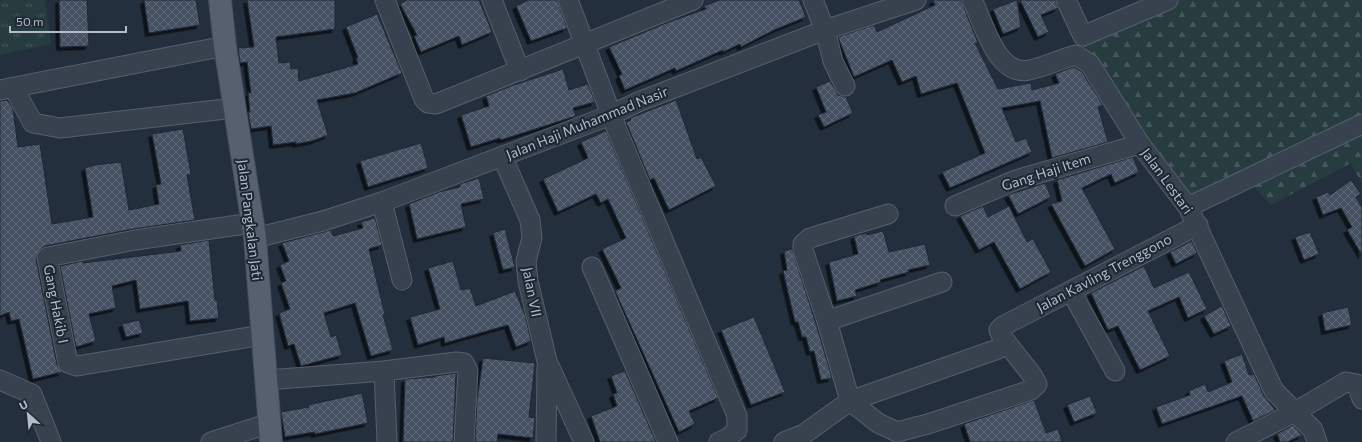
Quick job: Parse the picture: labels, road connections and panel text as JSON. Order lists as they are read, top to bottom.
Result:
{
  "streets": {
    "main road": ["Jalan Pangkalan Jati"],
    "street": [
      "Jalan Haji Muhammad Nasir",
      "Gang Haji Item",
      "Jalan Lestari",
      "Jalan Kavling Trenggono",
      "Jalan VII",
      "Gang Hakib I"
    ]
  },
  "crossings": [
    ["Jalan Haji Muhammad Nasir", "Jalan Pangkalan Jati"],
    ["Jalan Haji Muhammad Nasir", "Jalan VII"],
    ["Jalan Haji Muhammad Nasir", "Gang Hakib I"],
    ["Gang Haji Item", "Jalan Lestari"],
    ["Jalan Lestari", "Jalan Kavling Trenggono"],
    ["Jalan Pangkalan Jati", "Gang Hakib I"]
  ],
  "scale_bar": "50 m",
  "north": "top left"
}
